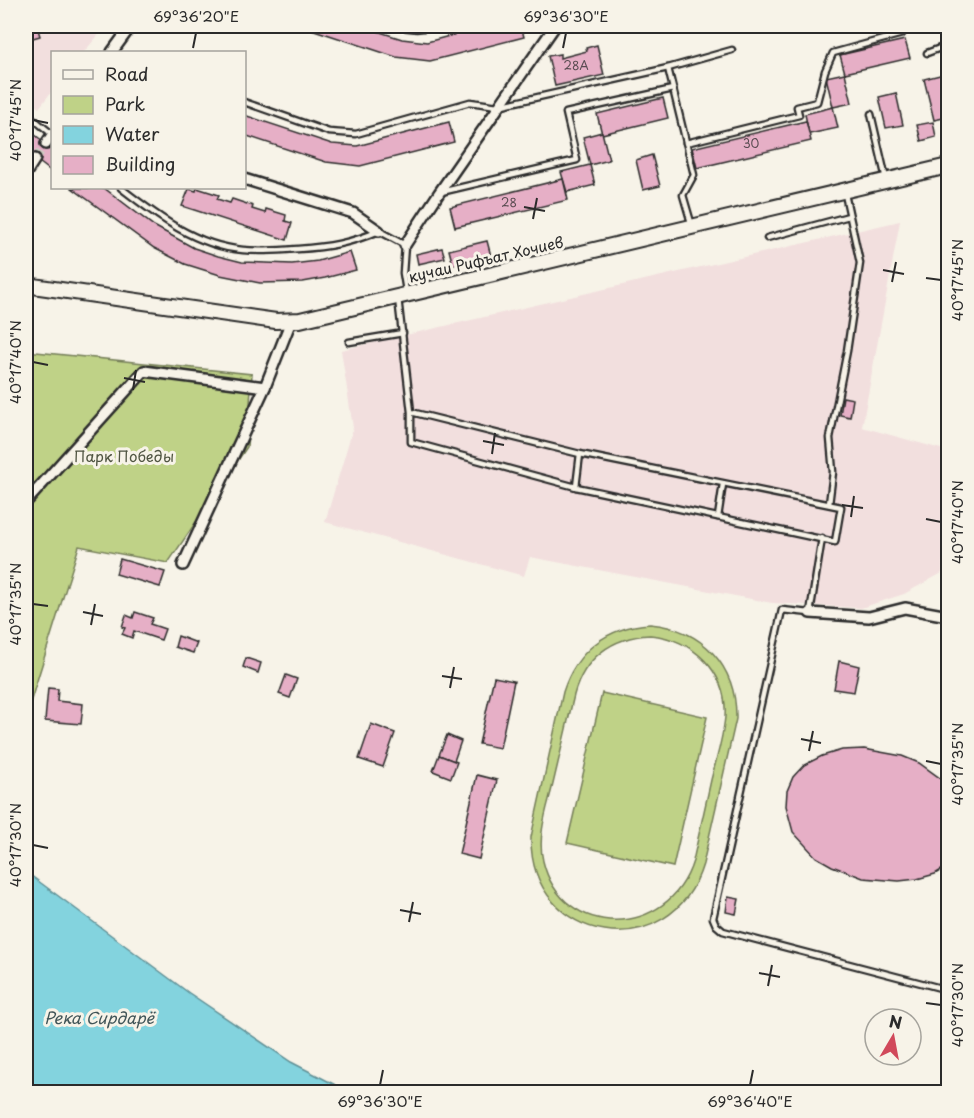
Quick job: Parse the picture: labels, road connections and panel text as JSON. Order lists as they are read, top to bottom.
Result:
{
  "streets": {
    "main road": ["кучаи Рифъат Хочиев"]
  },
  "water": ["Река Сирдарё"],
  "parks": ["Парк Победы"],
  "house_numbers": ["28А", "30", "28"],
  "legend": [
    "Road",
    "Park",
    "Water",
    "Building"
  ],
  "north": "top",
  "coordinates": [
    "69°36'20\"E",
    "69°36'30\"E",
    "40°17'45\"N",
    "40°17'40\"N",
    "40°17'35\"N",
    "40°17'30\"N",
    "69°36'40\"E"
  ]
}
